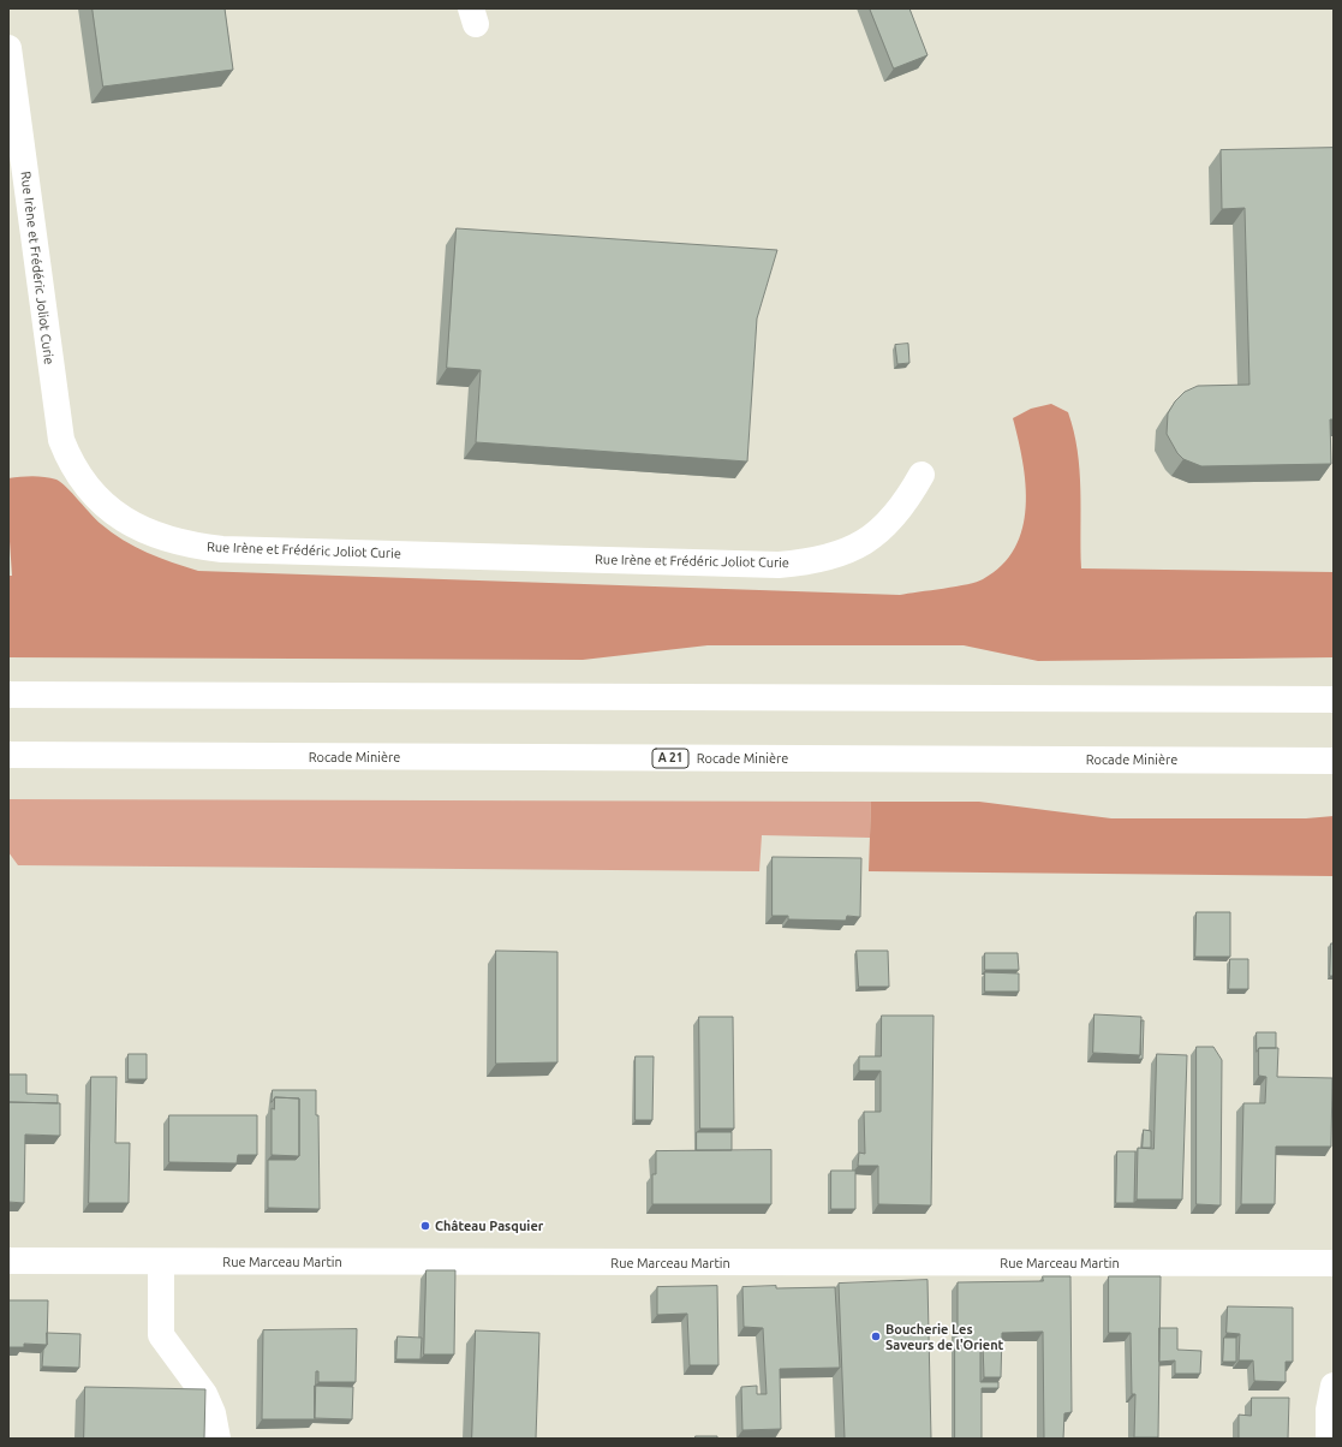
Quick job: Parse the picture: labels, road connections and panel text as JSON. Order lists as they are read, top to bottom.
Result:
{
  "streets": {
    "main road": [
      "Rue Irène et Frédéric Joliot Curie",
      "Rocade Minière",
      "A 21",
      "Rue Marceau Martin"
    ]
  },
  "places": ["Château Pasquier", "Boucherie Les Saveurs de l'Orient"]
}
